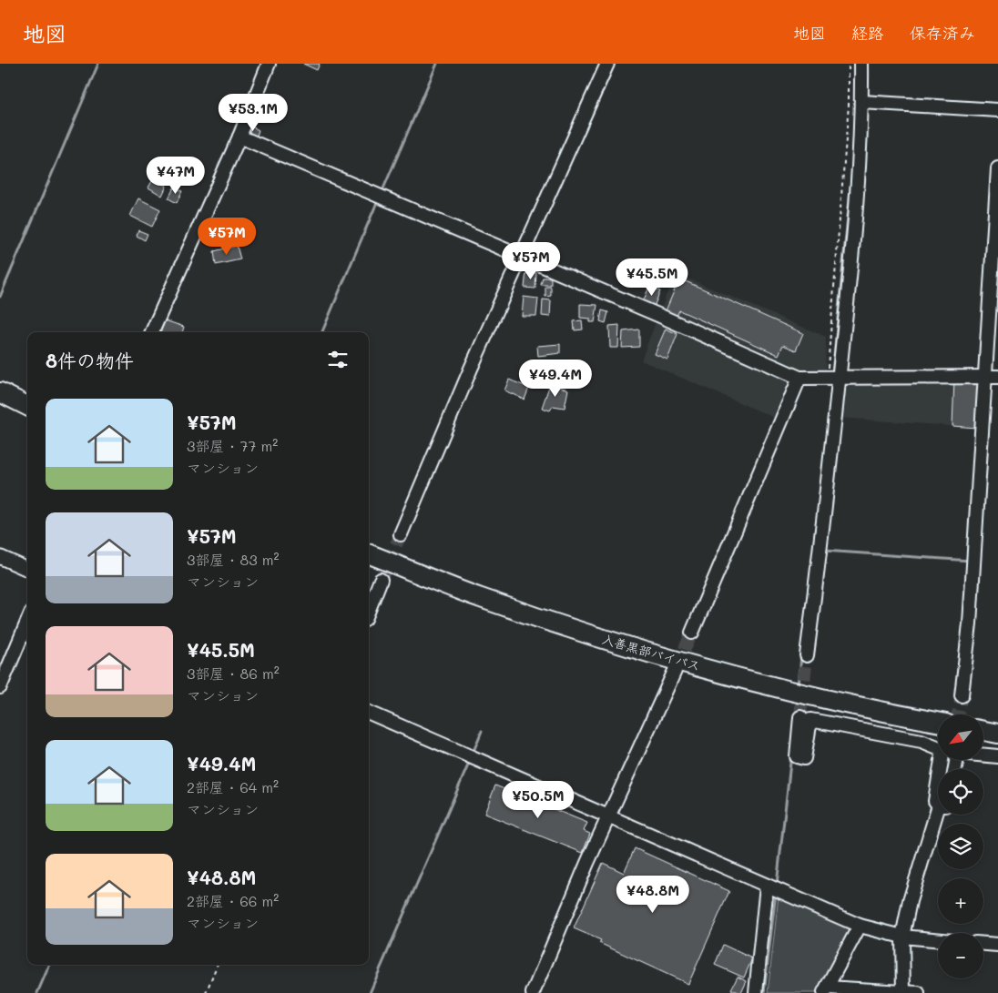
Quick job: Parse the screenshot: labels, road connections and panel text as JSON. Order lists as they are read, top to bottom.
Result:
{
  "streets": {
    "highway": ["入善黒部バイパス"]
  },
  "north": "bottom left",
  "page": {
    "header": "地図",
    "nav": ["地図", "経路", "保存済み"],
    "price": [
      "¥53.1M",
      "¥47M",
      "¥57M",
      "¥57M",
      "¥45.5M",
      "¥49.4M",
      "¥50.5M",
      "¥48.8M"
    ],
    "heading": "8件の物件",
    "list": [
      {
        "name": "¥57M",
        "note": "3部屋 · 77 m² · マンション"
      },
      {
        "name": "¥57M",
        "note": "3部屋 · 83 m² · マンション"
      },
      {
        "name": "¥45.5M",
        "note": "3部屋 · 86 m² · マンション"
      },
      {
        "name": "¥49.4M",
        "note": "2部屋 · 64 m² · マンション"
      },
      {
        "name": "¥48.8M",
        "note": "2部屋 · 66 m² · マンション"
      }
    ],
    "map_buttons": ["+", "−"]
  }
}
